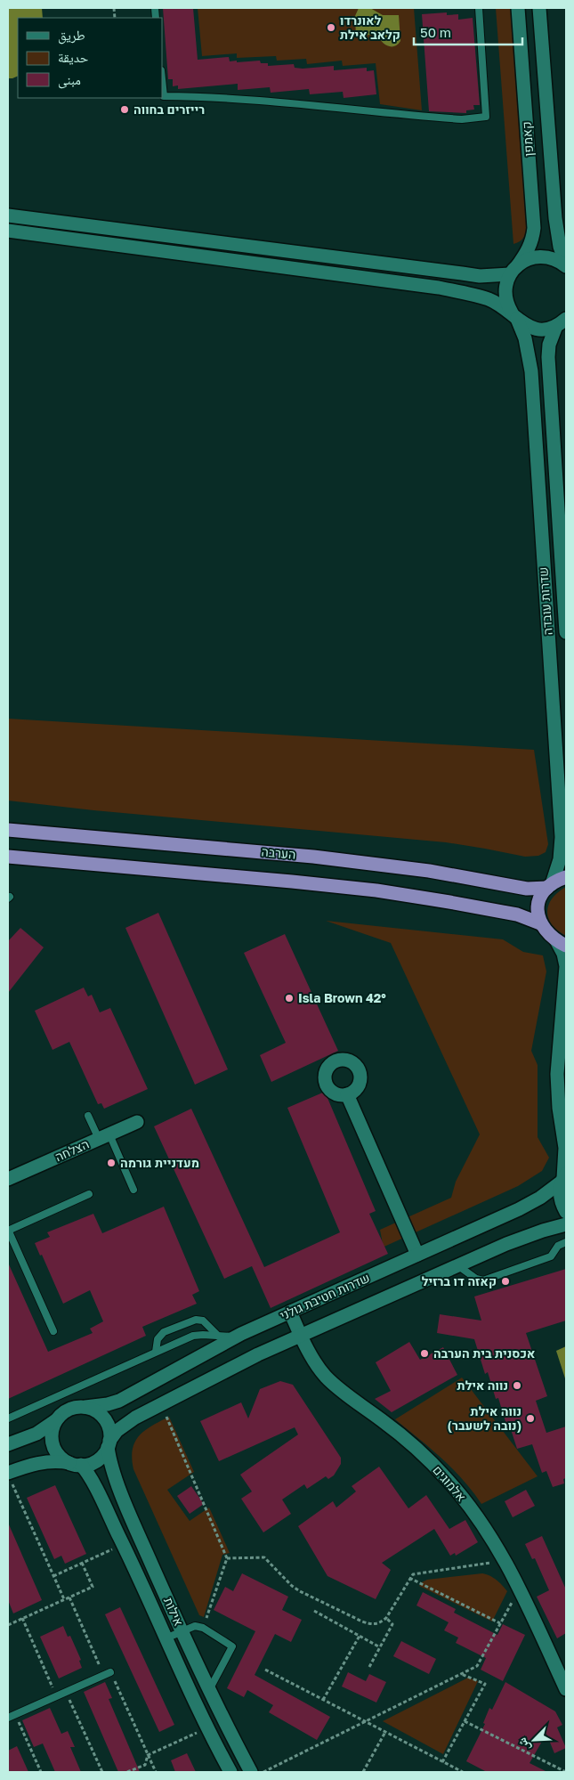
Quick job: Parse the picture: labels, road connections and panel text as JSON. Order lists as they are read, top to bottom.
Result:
{
  "streets": {
    "highway": ["הערבה"],
    "street": [
      "קאמפן",
      "שדרות עובדה",
      "הצלחה",
      "שדרות חטיבת גולני",
      "אלמוגים",
      "אילות"
    ]
  },
  "crossings": [
    ["קאמפן", "שדרות עובדה"],
    ["שדרות עובדה", "הערבה"],
    ["שדרות חטיבת גולני", "אלמוגים"],
    ["שדרות חטיבת גולני", "אילות"]
  ],
  "places": [
    "לאונרדו קלאב אילת",
    "רייזרים בחווה",
    "Isla Brown 42°",
    "מעדניית גורמה",
    "קאזה דו ברזיל",
    "אכסנית בית הערבה",
    "נווה אילת",
    "נווה אילת (נובה לשעבר)"
  ],
  "legend": ["طريق", "حديقة", "مبنى"],
  "scale_bar": "50 m",
  "north": "bottom left"
}
